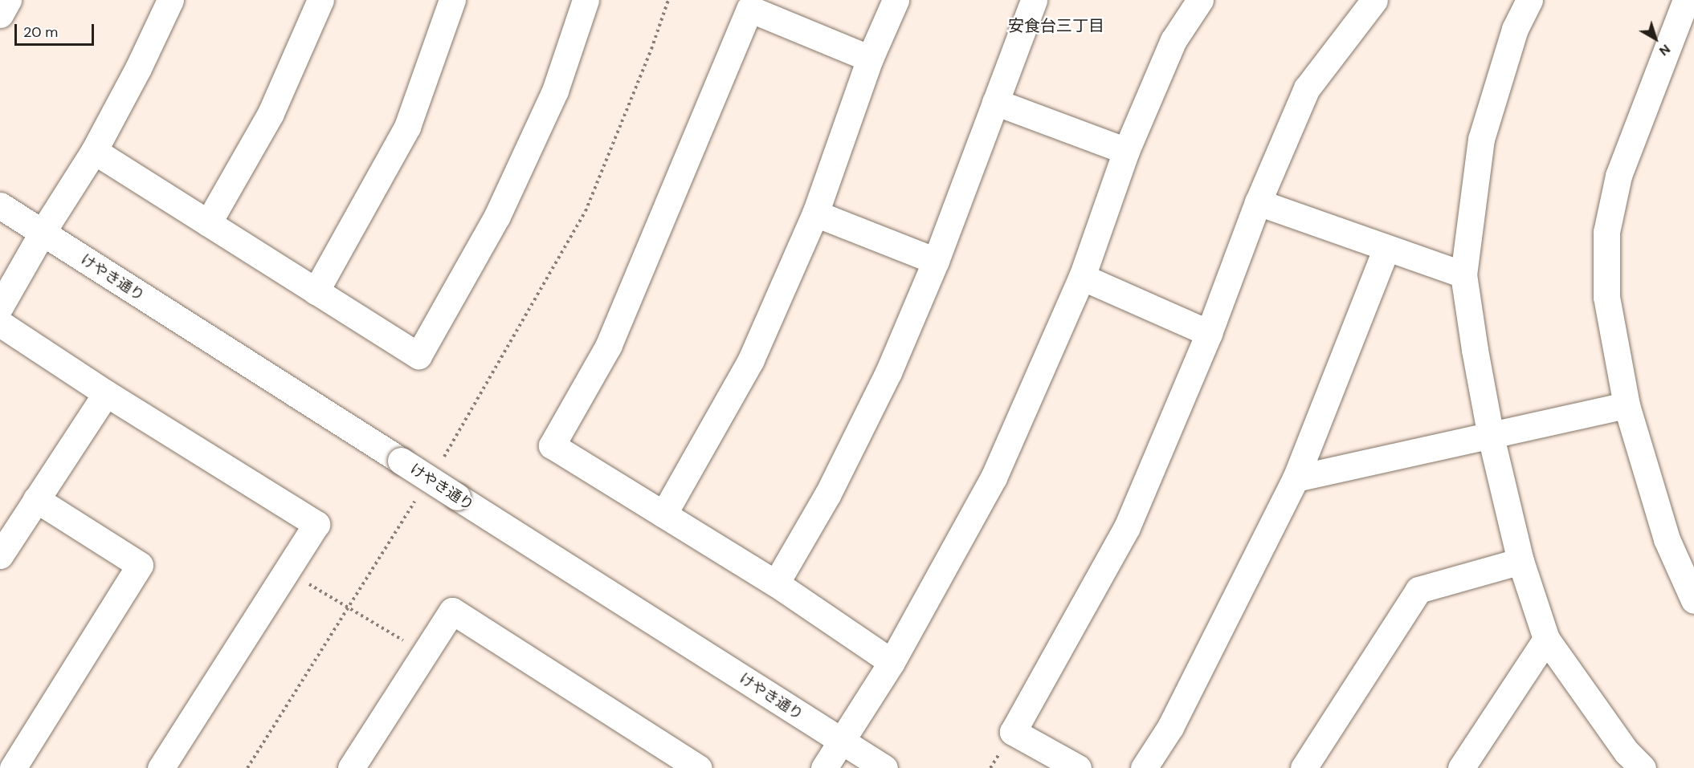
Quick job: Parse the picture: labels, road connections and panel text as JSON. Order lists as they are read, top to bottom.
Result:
{
  "streets": {
    "street": ["けやき通り"]
  },
  "districts": ["安食台三丁目"],
  "scale_bar": "20 m",
  "north": "bottom right"
}
